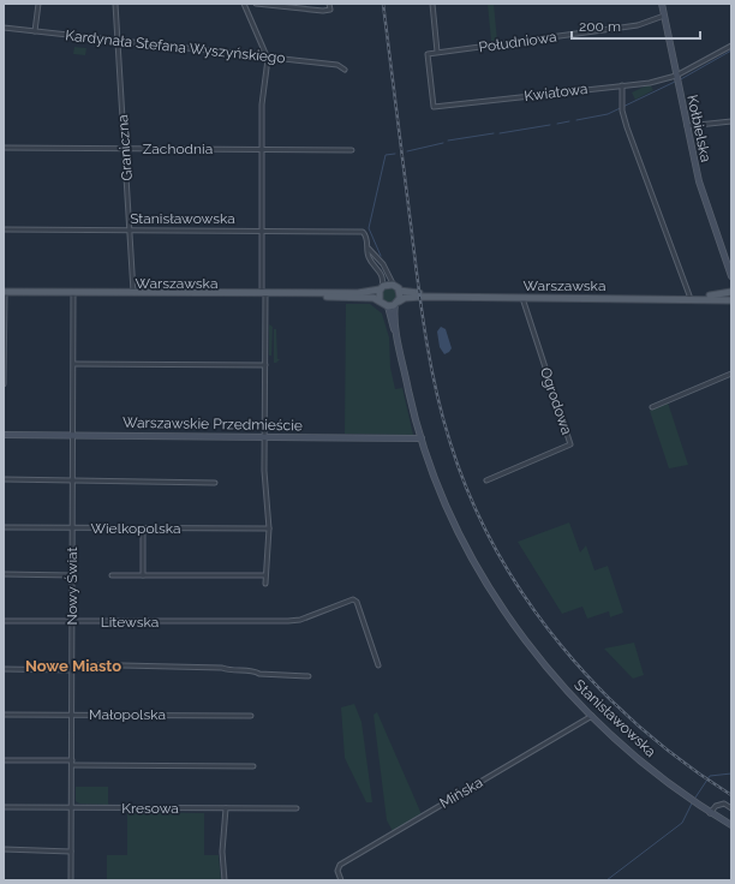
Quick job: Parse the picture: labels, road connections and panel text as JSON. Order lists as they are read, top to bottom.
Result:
{
  "streets": {
    "main road": ["Warszawska"],
    "street": [
      "Południowa",
      "Kardynała Stefana Wyszyńskiego",
      "Kwiatowa",
      "Kołbielska",
      "Graniczna",
      "Zachodnia",
      "Stanisławowska",
      "Ogrodowa",
      "Warszawskie Przedmieście",
      "Wielkopolska",
      "Nowy Świat",
      "Litewska",
      "Małopolska",
      "Mińska",
      "Kresowa"
    ]
  },
  "crossings": [
    ["Południowa", "Kwiatowa"],
    ["Południowa", "Kołbielska"],
    ["Kardynała Stefana Wyszyńskiego", "Graniczna"],
    ["Kwiatowa", "Kołbielska"],
    ["Graniczna", "Zachodnia"],
    ["Graniczna", "Stanisławowska"],
    ["Graniczna", "Warszawska"],
    ["Stanisławowska", "Warszawskie Przedmieście"],
    ["Stanisławowska", "Mińska"],
    ["Warszawska", "Ogrodowa"],
    ["Warszawska", "Nowy Świat"],
    ["Warszawskie Przedmieście", "Nowy Świat"],
    ["Wielkopolska", "Nowy Świat"],
    ["Nowy Świat", "Litewska"],
    ["Nowy Świat", "Małopolska"],
    ["Nowy Świat", "Kresowa"]
  ],
  "districts": ["Nowe Miasto"],
  "scale_bar": "200 m"
}
